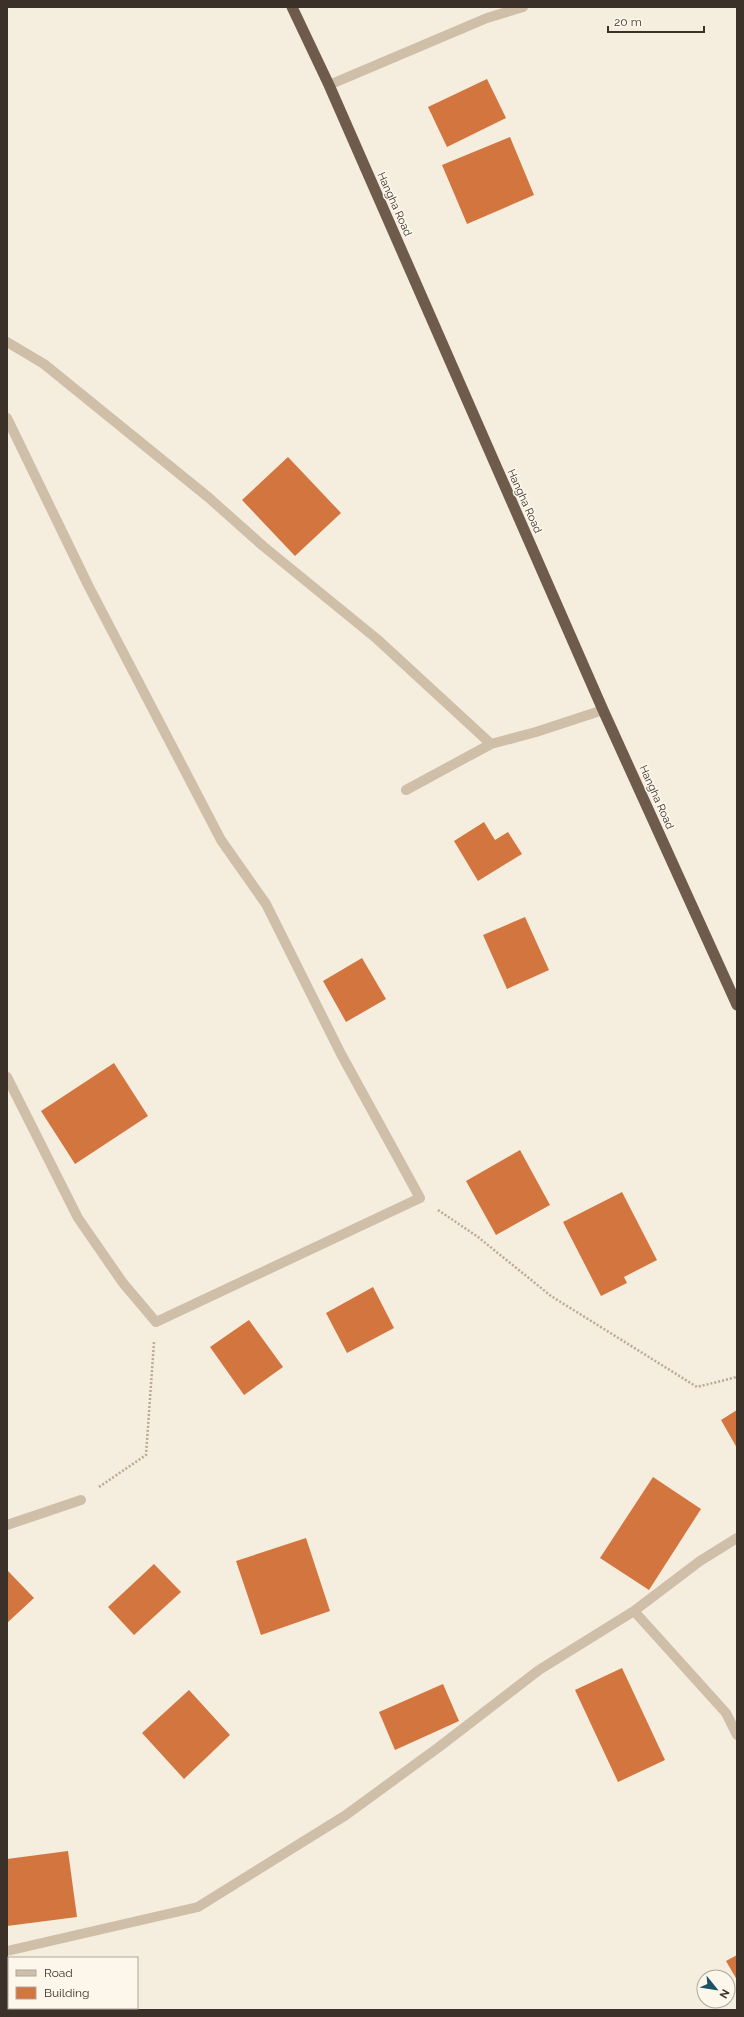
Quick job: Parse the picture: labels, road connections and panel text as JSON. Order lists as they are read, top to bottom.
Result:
{
  "streets": {
    "highway": ["Hangha Road"]
  },
  "legend": ["Road", "Building"],
  "scale_bar": "20 m",
  "north": "bottom right"
}
